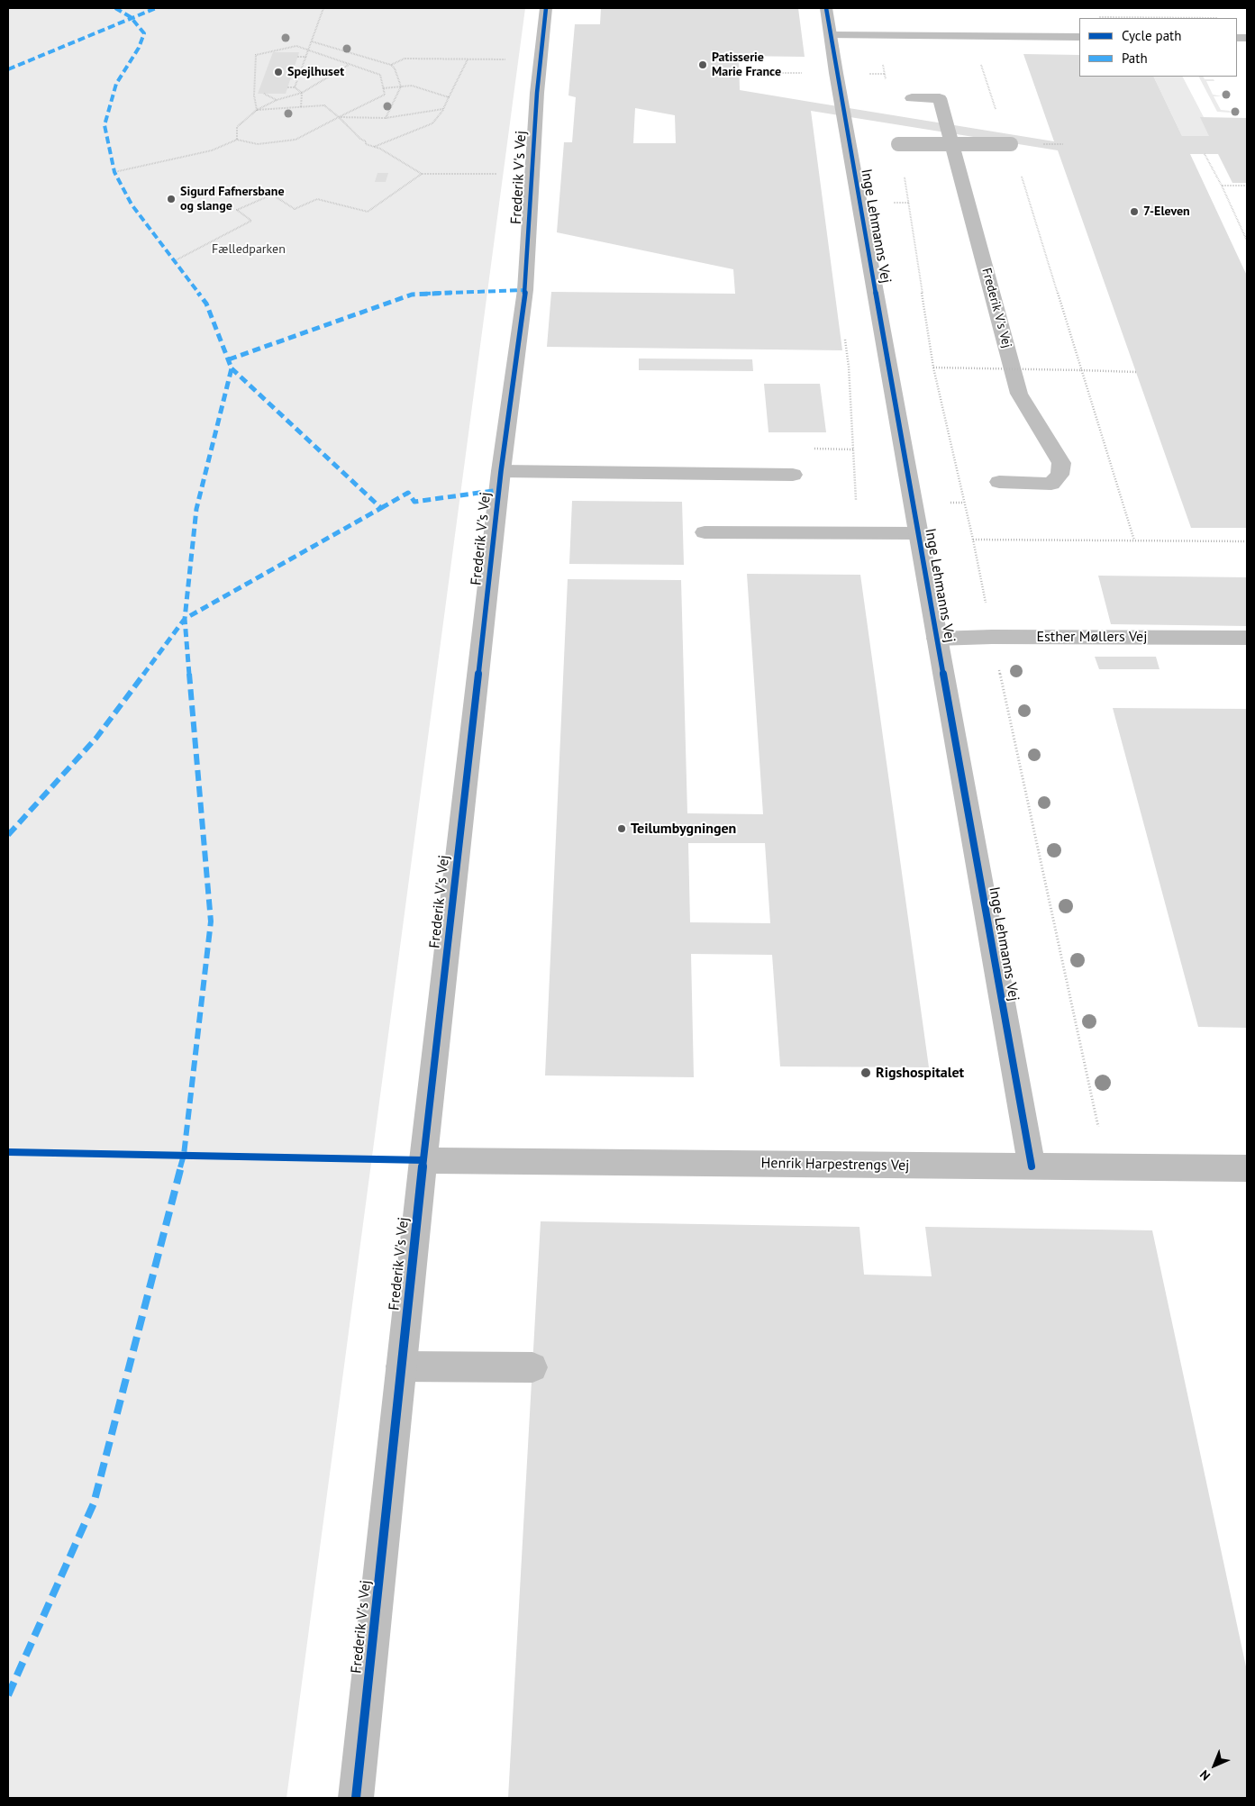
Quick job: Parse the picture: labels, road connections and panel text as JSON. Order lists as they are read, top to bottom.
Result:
{
  "streets": {
    "street": [
      "Frederik V's Vej",
      "Inge Lehmanns Vej",
      "Esther Møllers Vej",
      "Henrik Harpestrengs Vej"
    ]
  },
  "crossings": [
    ["Frederik V's Vej", "Henrik Harpestrengs Vej"],
    ["Inge Lehmanns Vej", "Esther Møllers Vej"],
    ["Inge Lehmanns Vej", "Henrik Harpestrengs Vej"]
  ],
  "parks": ["Fælledparken"],
  "places": [
    "Patisserie Marie France",
    "Spejlhuset",
    "Sigurd Fafnersbane og slange",
    "7-Eleven",
    "Teilumbygningen",
    "Rigshospitalet"
  ],
  "legend": ["Cycle path", "Path"],
  "north": "bottom left"
}
